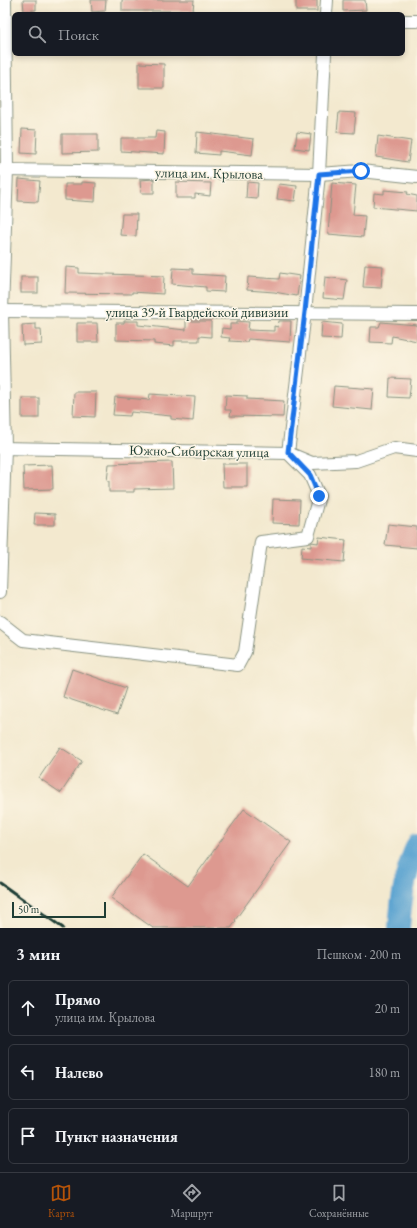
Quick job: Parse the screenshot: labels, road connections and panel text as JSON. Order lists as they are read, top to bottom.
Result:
{
  "streets": {
    "street": ["улица им. Крылова", "улица 39-й Гвардейской дивизии", "Южно-Сибирская улица"]
  },
  "scale_bar": "50 m",
  "page": {
    "search": "Поиск",
    "scale": "50 m",
    "heading": ["3 мин", "Пешком · 200 m"],
    "list": [
      ["Прямо", "улица им. Крылова", "20 m"],
      ["Налево", "180 m"],
      "Пункт назначения"
    ],
    "nav": ["Карта", "Маршрут", "Сохранённые"]
  }
}
